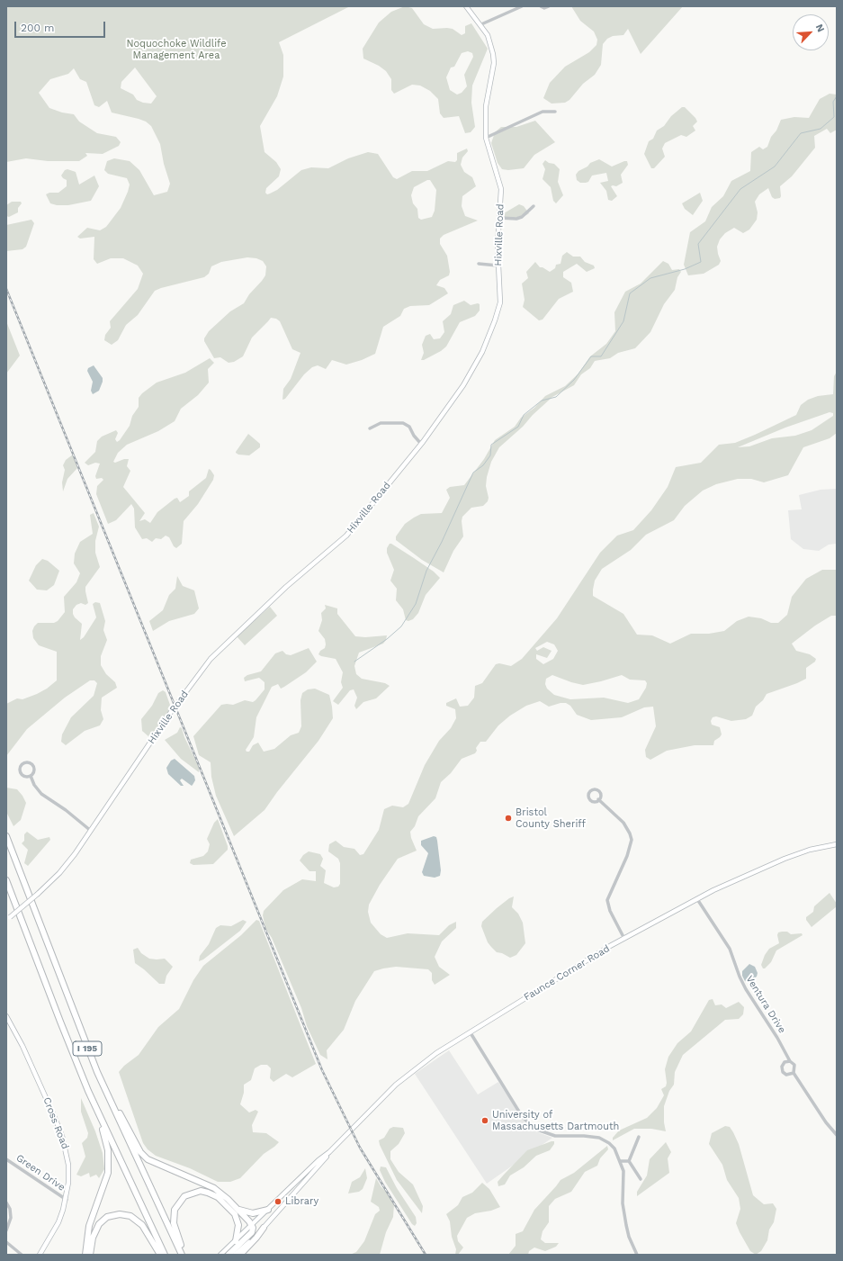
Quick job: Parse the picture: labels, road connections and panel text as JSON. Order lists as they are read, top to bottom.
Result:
{
  "streets": {
    "highway": ["I 195"],
    "street": [
      "Hixville Road",
      "Faunce Corner Road",
      "Ventura Drive",
      "Cross Road",
      "Green Drive"
    ]
  },
  "crossings": [
    ["Faunce Corner Road", "Ventura Drive"],
    ["Cross Road", "Green Drive"]
  ],
  "parks": ["Noquochoke Wildlife Management Area"],
  "places": ["Bristol County Sheriff", "University of Massachusetts Dartmouth", "Library"],
  "scale_bar": "200 m",
  "north": "top right"
}
